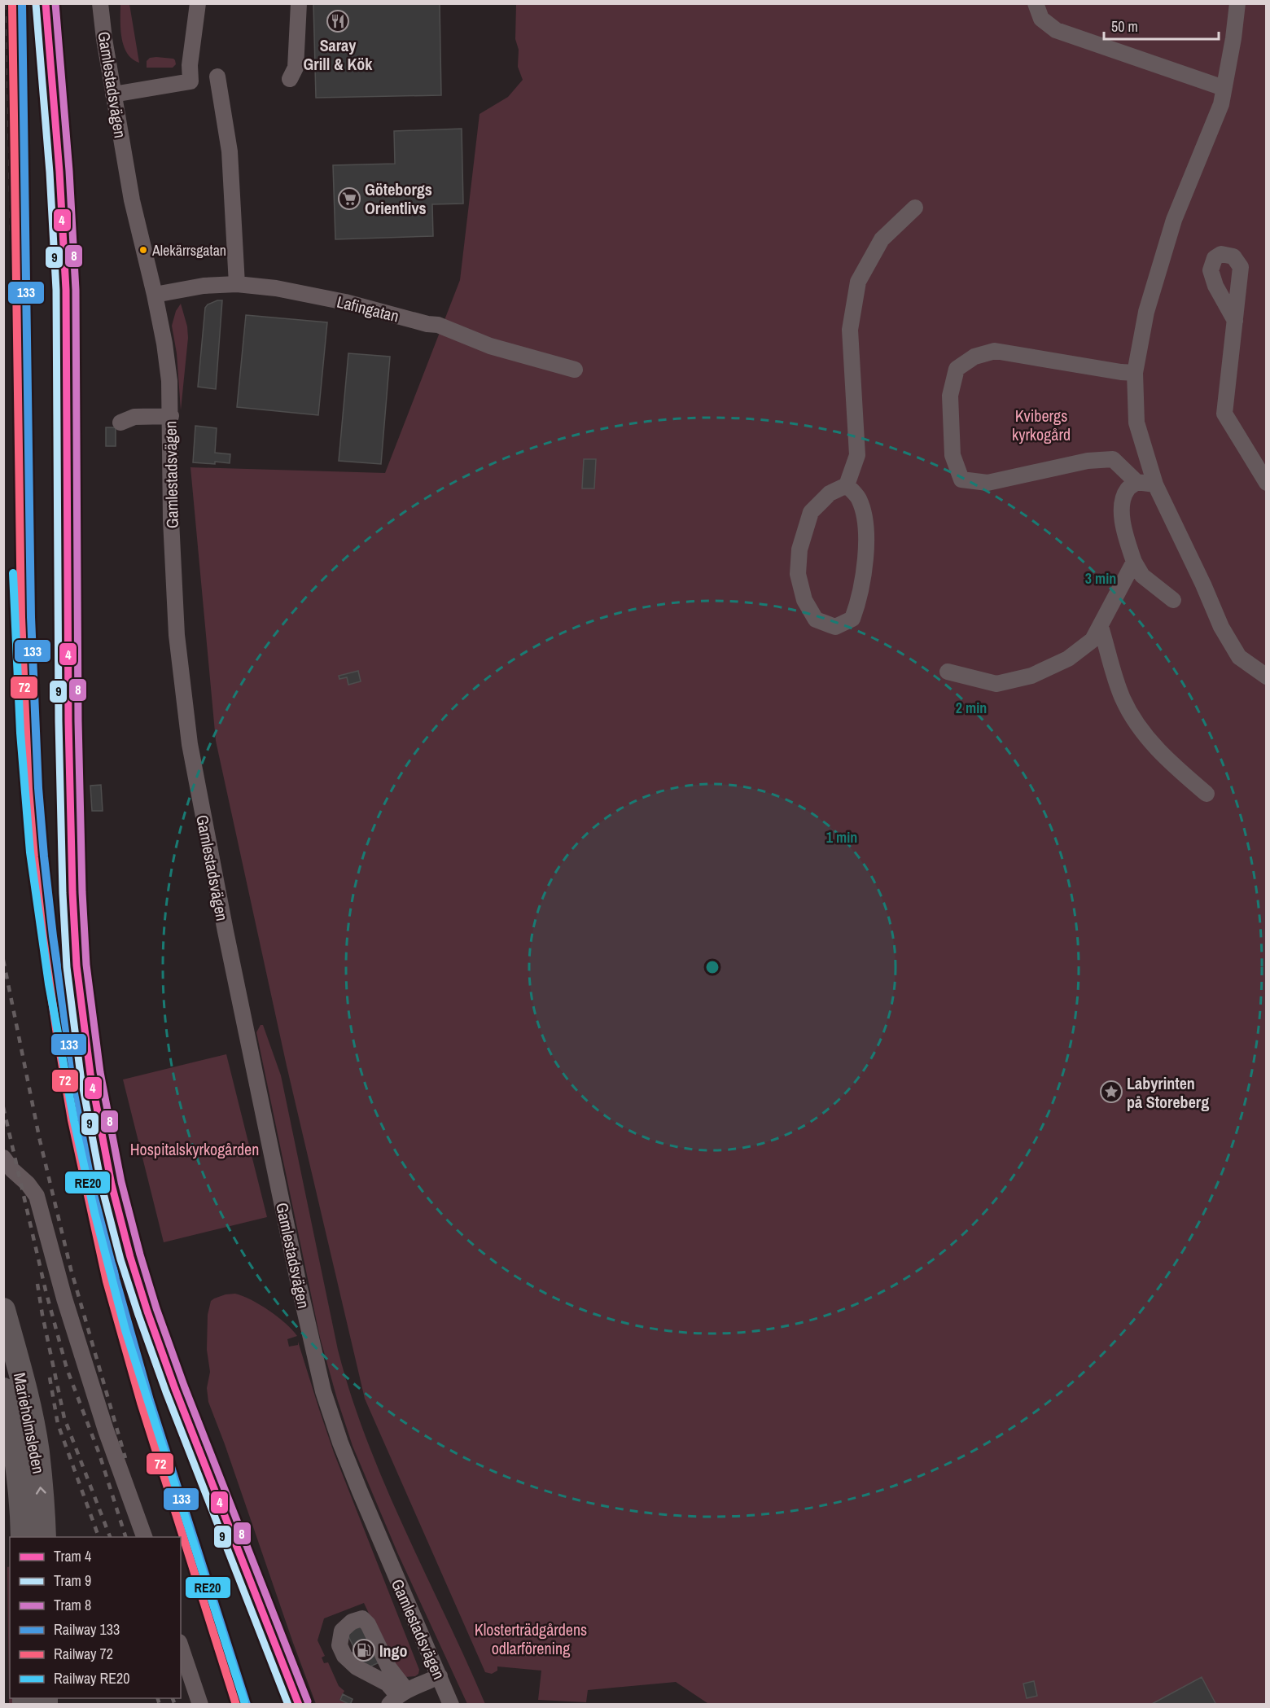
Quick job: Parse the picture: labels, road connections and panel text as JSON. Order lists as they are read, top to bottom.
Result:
{
  "streets": {
    "highway": ["Marieholmsleden"],
    "street": ["Gamlestadsvägen", "Lafingatan"]
  },
  "crossings": [
    ["Gamlestadsvägen", "Lafingatan"]
  ],
  "parks": ["Kvibergs kyrkogård", "Hospitalskyrkogården", "Klosterträdgårdens odlarförening"],
  "places": {
    "restaurant": ["Saray Grill & Kök"],
    "supermarket": ["Göteborgs Orientlivs"],
    "other": ["Alekärrsgatan"],
    "place": ["Labyrinten på Storeberg"],
    "fuel station": ["Ingo"]
  },
  "lines": [
    "tram line 4",
    "tram line 8",
    "rail line 133",
    "rail line 72",
    "tram line 9",
    "rail line RE20"
  ],
  "legend": [
    "Tram 4",
    "Tram 9",
    "Tram 8",
    "Railway 133",
    "Railway 72",
    "Railway RE20"
  ],
  "scale_bar": "50 m",
  "rings": ["3 min", "2 min", "1 min"]
}
